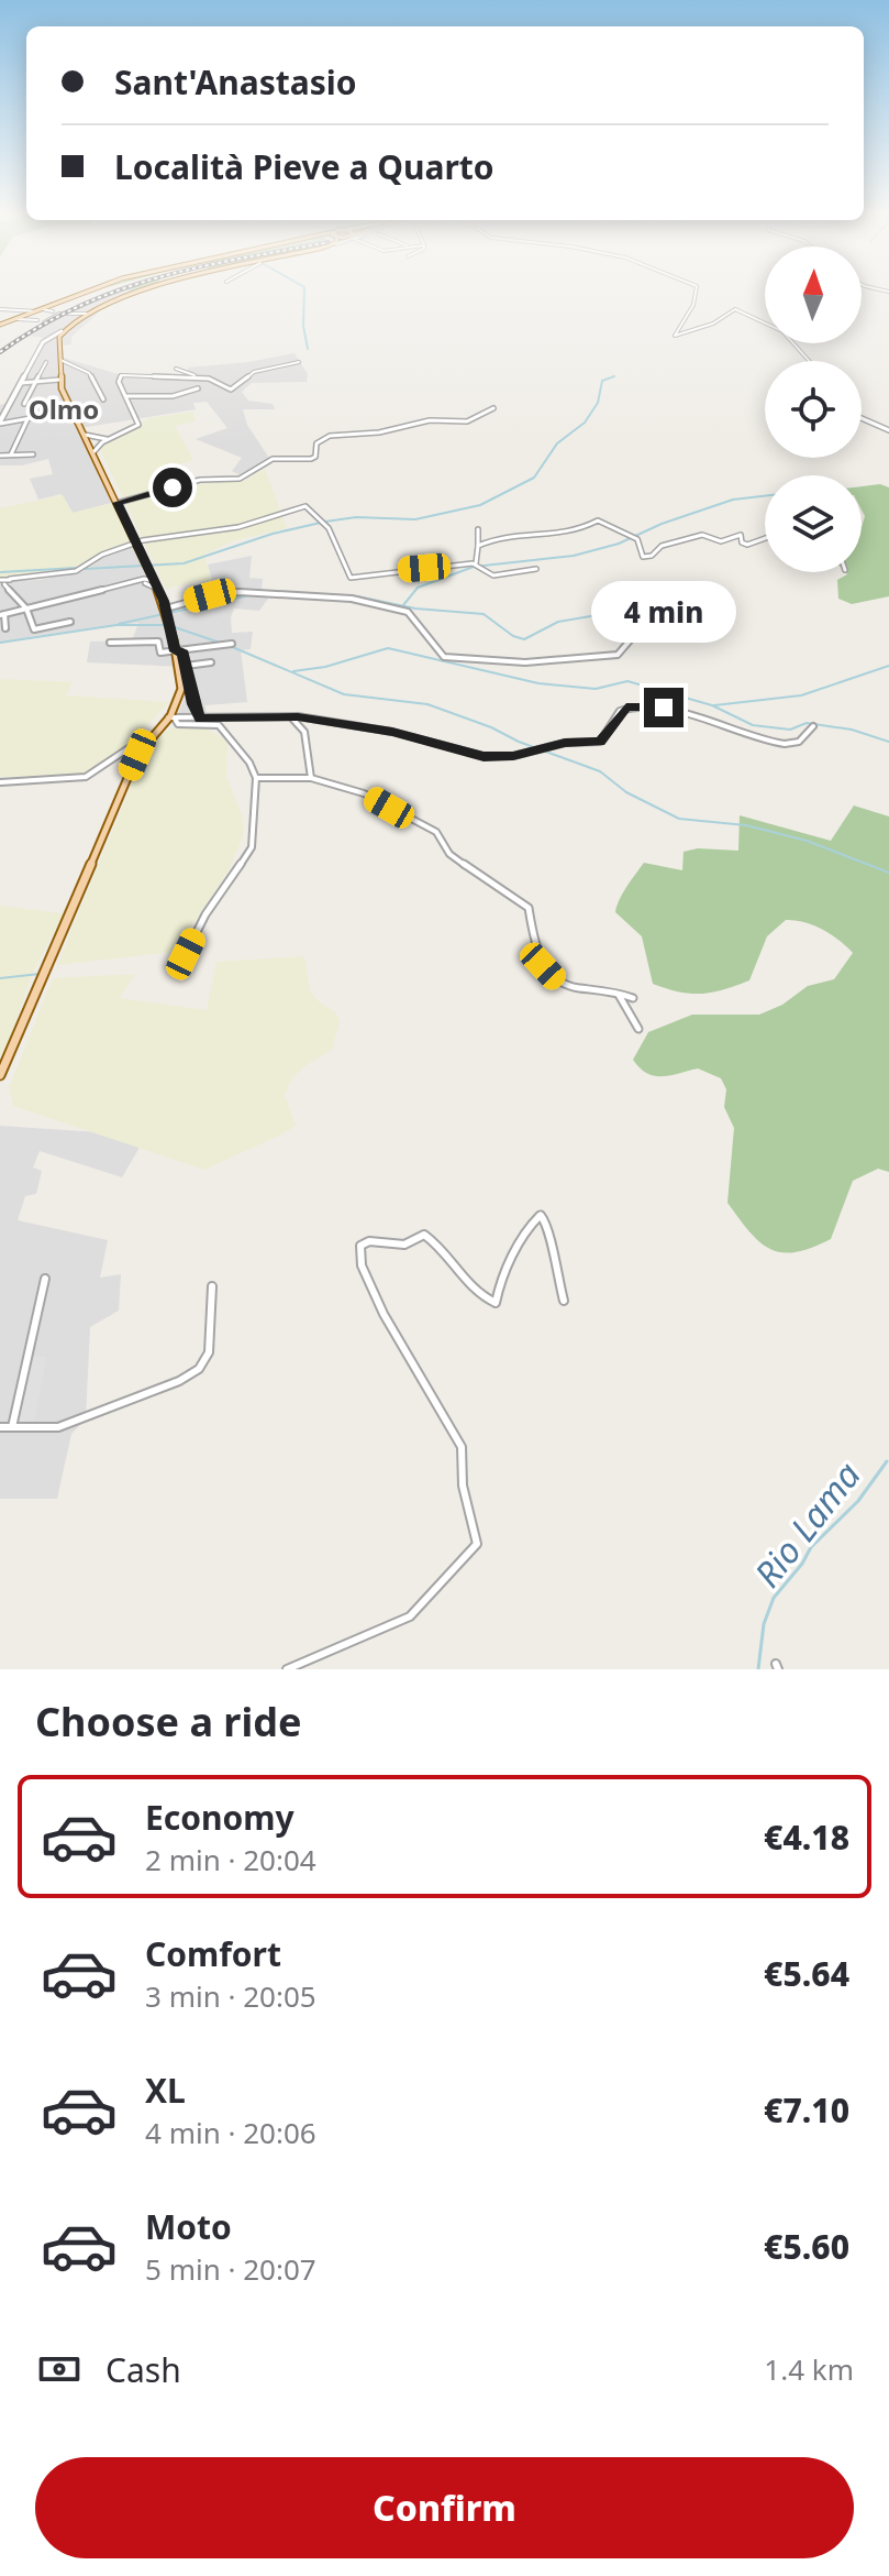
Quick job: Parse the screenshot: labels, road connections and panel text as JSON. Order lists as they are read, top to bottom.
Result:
{
  "districts": ["Olmo"],
  "water": ["Rio Lama"],
  "north": "top",
  "page": {
    "banner": ["Sant'Anastasio", "Località Pieve a Quarto"],
    "bubble": "4 min",
    "heading": "Choose a ride",
    "list": [
      {
        "name": "Economy",
        "note": "2 min · 20:04",
        "value": "€4.18"
      },
      {
        "name": "Comfort",
        "note": "3 min · 20:05",
        "value": "€5.64"
      },
      {
        "name": "XL",
        "note": "4 min · 20:06",
        "value": "€7.10"
      },
      {
        "name": "Moto",
        "note": "5 min · 20:07",
        "value": "€5.60"
      }
    ],
    "pay": ["Cash", "1.4 km"],
    "buttons": "Confirm"
  }
}
